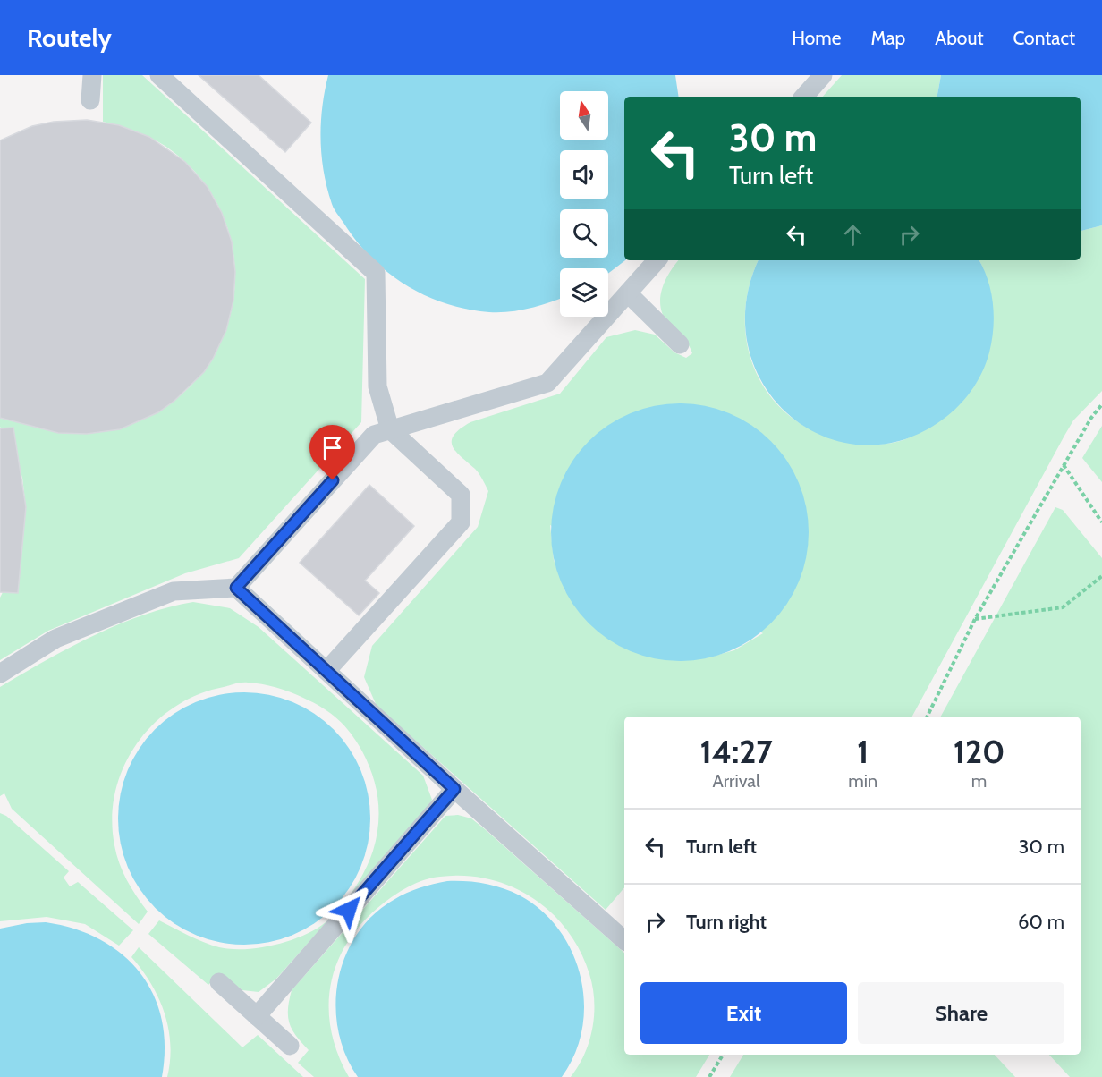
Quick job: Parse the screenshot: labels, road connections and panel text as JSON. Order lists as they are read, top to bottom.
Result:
{
  "north": "top",
  "page": {
    "header": "Routely",
    "nav": [
      "Home",
      "Map",
      "About",
      "Contact"
    ],
    "turn": ["30 m", "Turn left"],
    "eta": [
      "14:27",
      "Arrival",
      "1",
      "min",
      "120",
      "m"
    ],
    "list": [
      {
        "name": "Turn left",
        "value": "30 m"
      },
      {
        "name": "Turn right",
        "value": "60 m"
      }
    ],
    "buttons": ["Exit", "Share"]
  }
}
